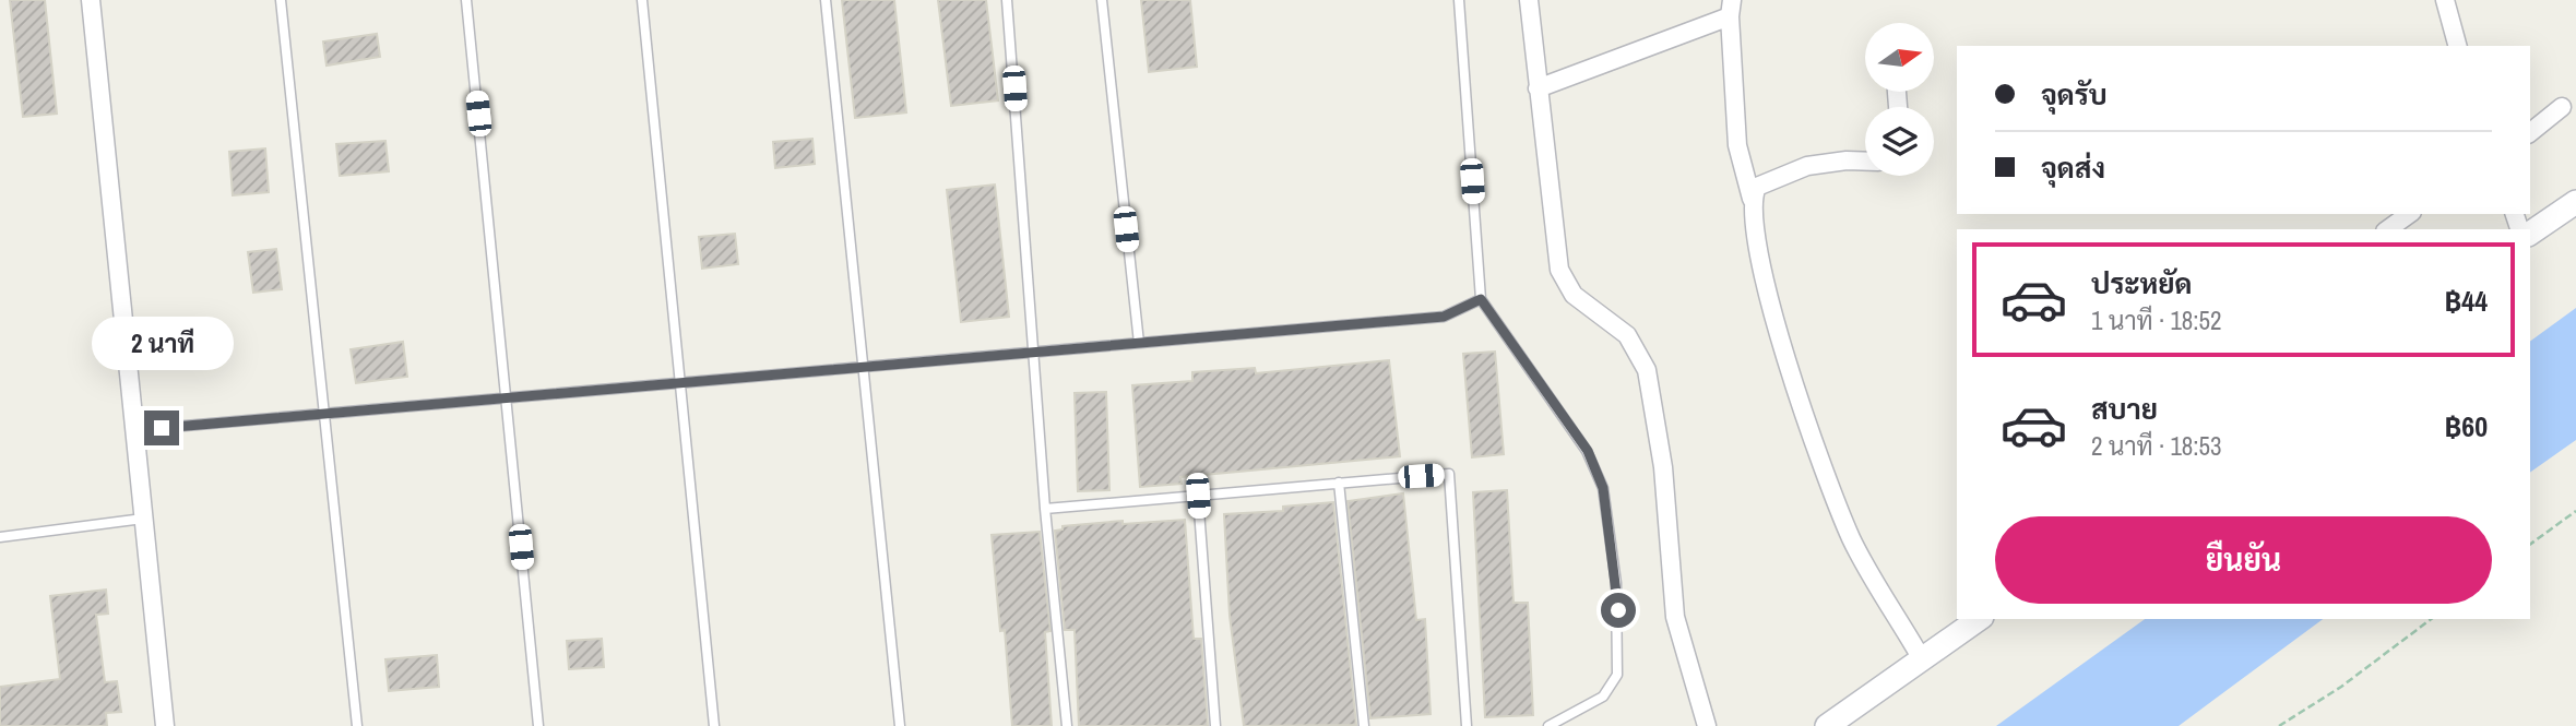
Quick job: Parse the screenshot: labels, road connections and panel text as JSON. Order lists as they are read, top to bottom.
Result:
{
  "north": "right",
  "page": {
    "banner": ["จุดรับ", "จุดส่ง"],
    "list": [
      {
        "name": "ประหยัด",
        "note": "1 นาที · 18:52",
        "value": "฿44"
      },
      {
        "name": "สบาย",
        "note": "2 นาที · 18:53",
        "value": "฿60"
      }
    ],
    "bubble": "2 นาที",
    "buttons": "ยืนยัน"
  }
}
